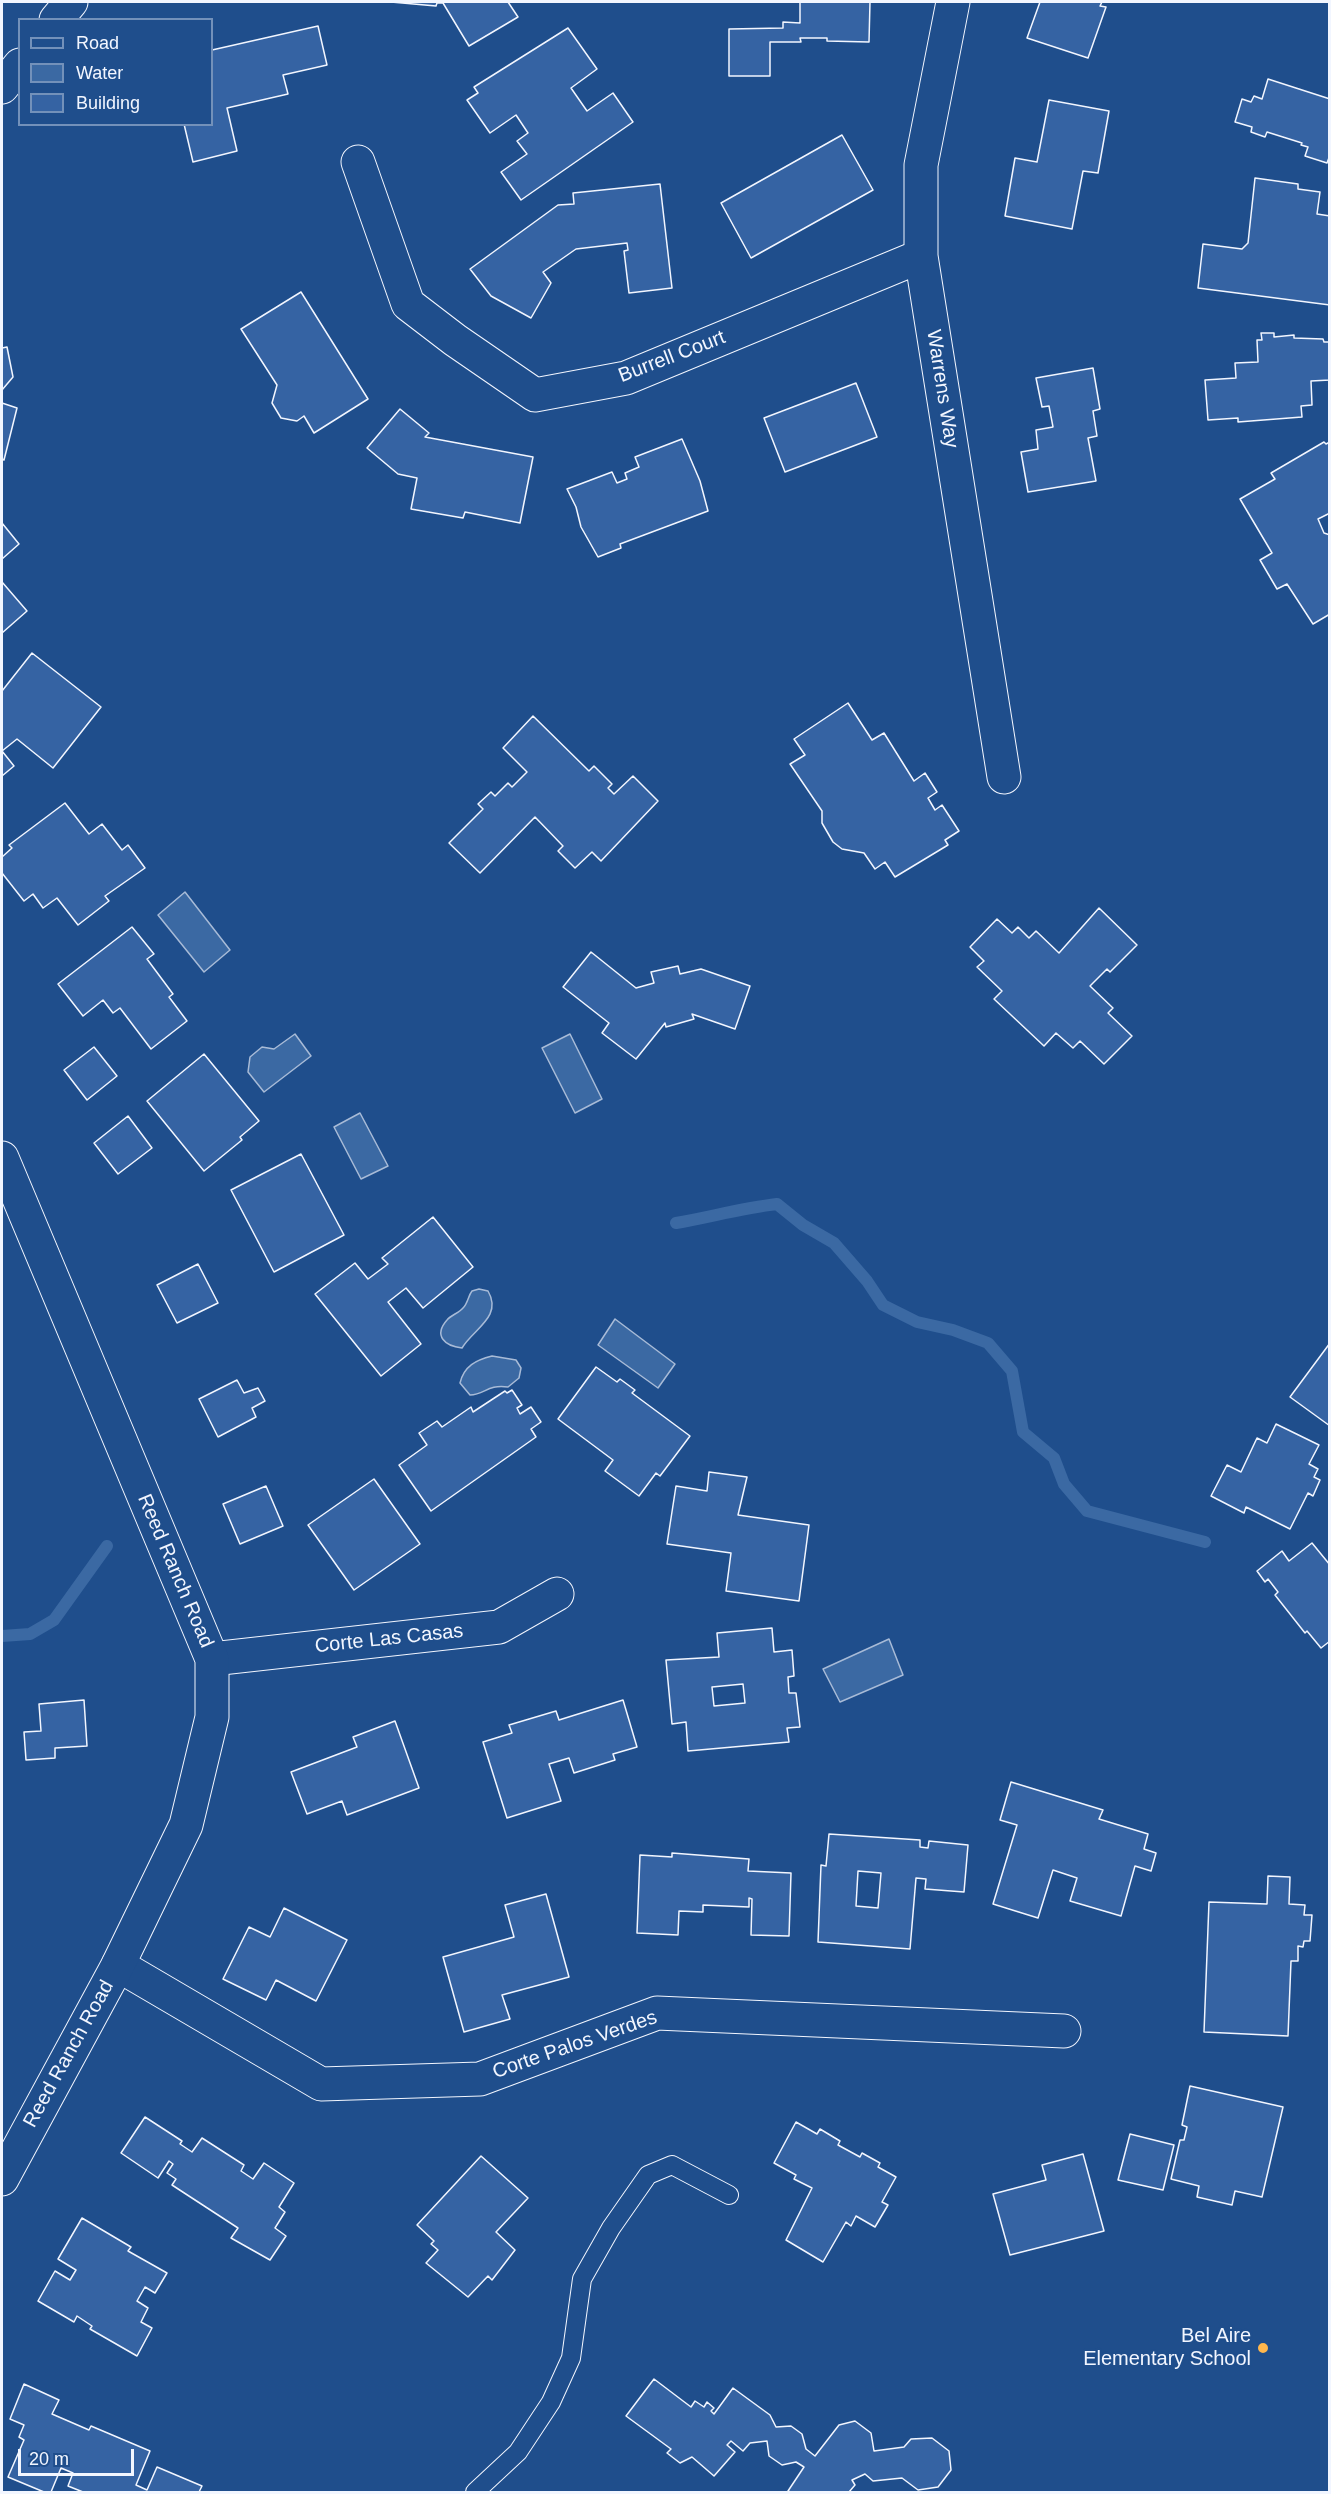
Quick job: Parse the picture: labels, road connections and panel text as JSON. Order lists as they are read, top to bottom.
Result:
{
  "streets": {
    "street": [
      "Burrell Court",
      "Warrens Way",
      "Reed Ranch Road",
      "Corte Las Casas",
      "Corte Palos Verdes"
    ]
  },
  "crossings": [
    ["Burrell Court", "Warrens Way"],
    ["Reed Ranch Road", "Corte Las Casas"],
    ["Reed Ranch Road", "Corte Palos Verdes"]
  ],
  "places": ["Bel Aire Elementary School"],
  "legend": ["Road", "Water", "Building"],
  "scale_bar": "20 m"
}
